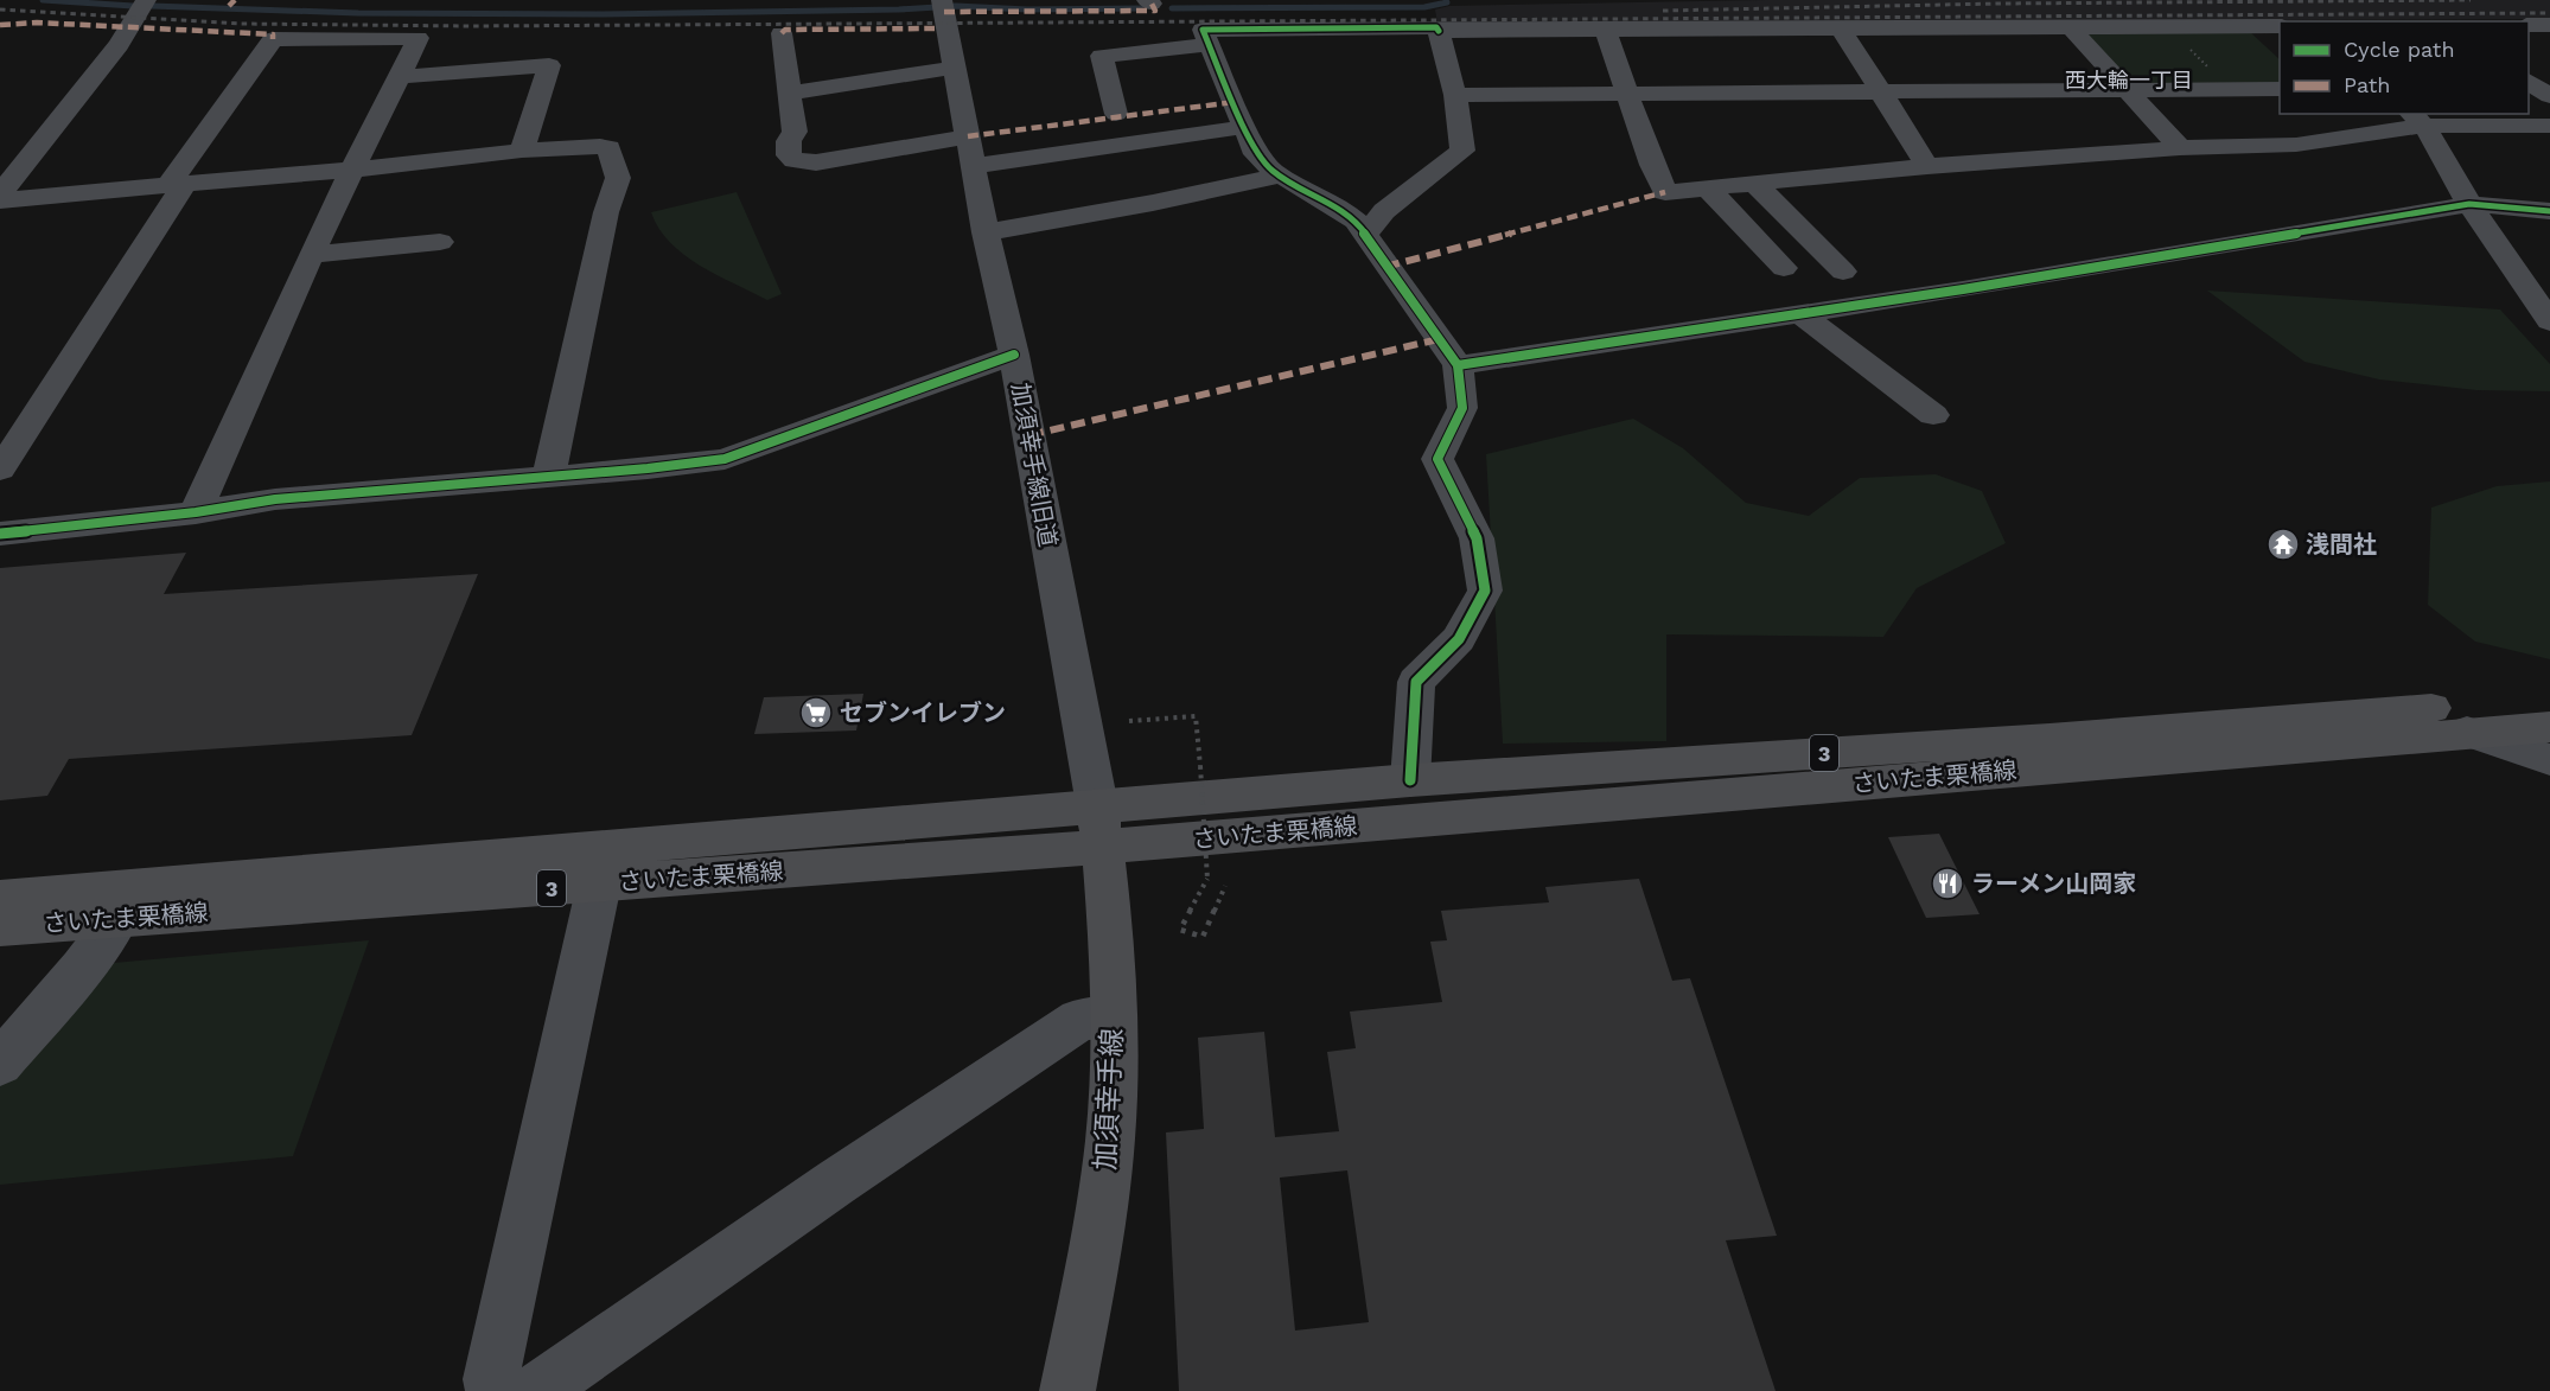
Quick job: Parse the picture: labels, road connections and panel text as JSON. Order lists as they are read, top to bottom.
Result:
{
  "streets": {
    "main road": ["3", "さいたま栗橋線", "加須幸手線"],
    "street": ["加須幸手線旧道"]
  },
  "crossings": [
    ["加須幸手線旧道", "さいたま栗橋線"],
    ["加須幸手線旧道", "加須幸手線"],
    ["さいたま栗橋線", "加須幸手線"]
  ],
  "districts": ["西大輪一丁目"],
  "places": {
    "temple": ["浅間社"],
    "supermarket": ["セブンイレブン"],
    "restaurant": ["ラーメン山岡家"]
  },
  "legend": ["Cycle path", "Path"]
}
